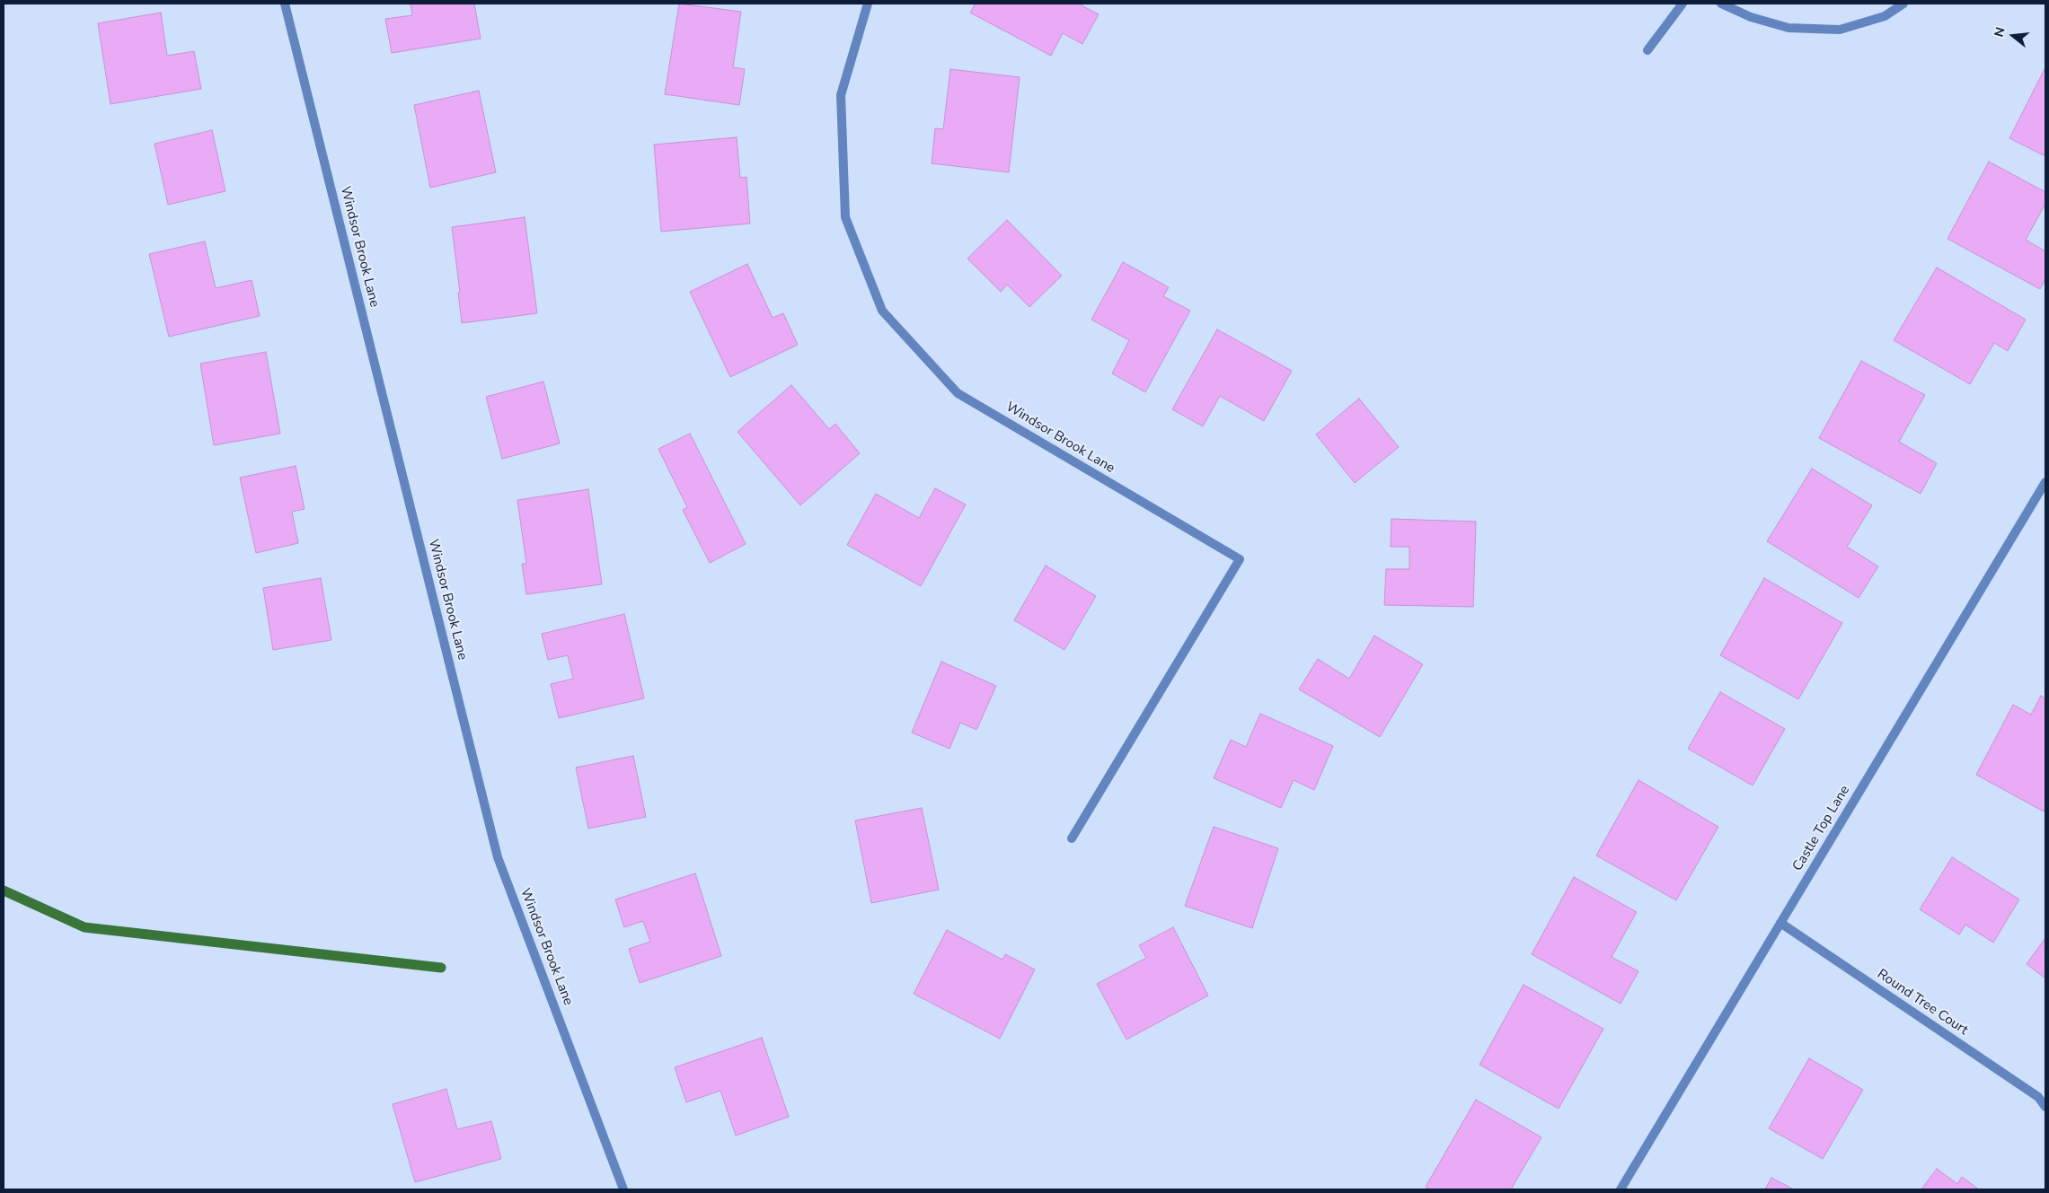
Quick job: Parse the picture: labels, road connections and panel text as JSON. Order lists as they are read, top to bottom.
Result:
{
  "streets": {
    "street": ["Windsor Brook Lane", "Castle Top Lane", "Round Tree Court"]
  },
  "crossings": [
    ["Castle Top Lane", "Round Tree Court"]
  ],
  "north": "left"
}
